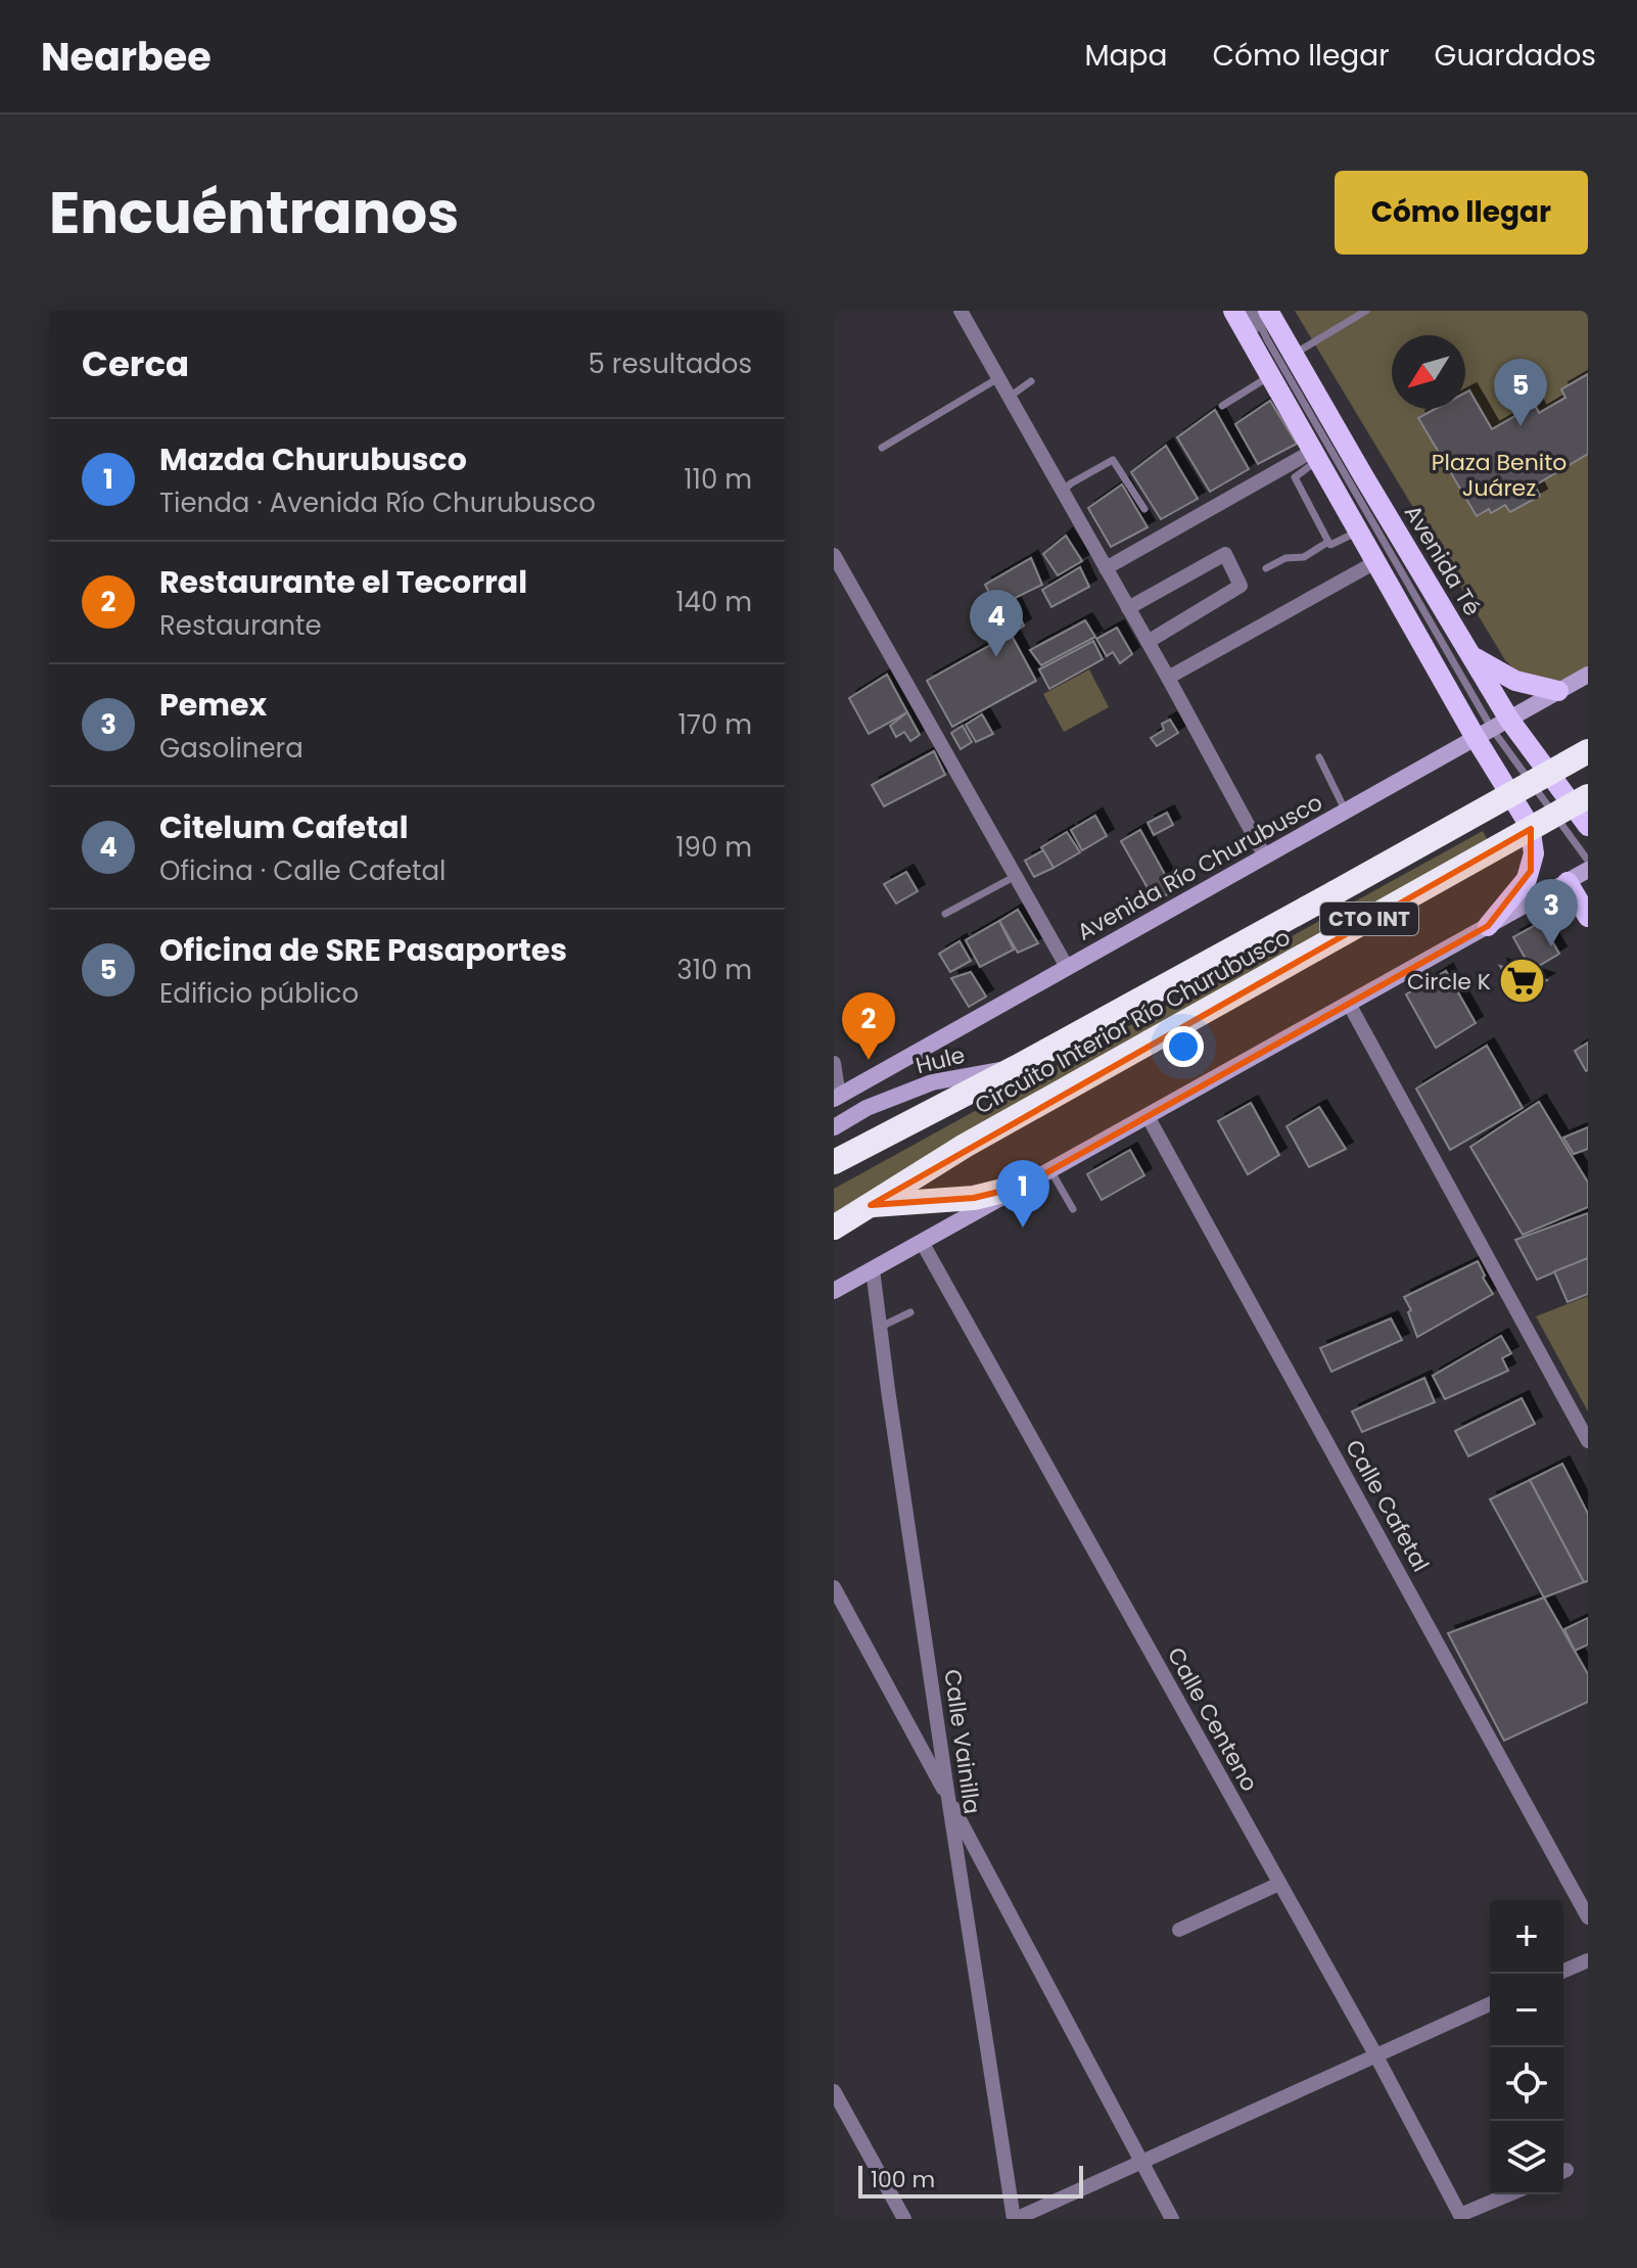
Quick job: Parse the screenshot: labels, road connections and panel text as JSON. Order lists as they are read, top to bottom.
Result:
{
  "streets": {
    "highway": ["CTO INT", "Circuito Interior Río Churubusco"],
    "main road": ["Avenida Té", "Avenida Río Churubusco", "Hule"],
    "street": ["Calle Cafetal", "Calle Centeno", "Calle Vainilla"]
  },
  "crossings": [
    ["Avenida Té", "Avenida Río Churubusco"],
    ["CTO INT", "Calle Cafetal"],
    ["CTO INT", "Calle Centeno"],
    ["CTO INT", "Calle Vainilla"],
    ["Circuito Interior Río Churubusco", "Hule"]
  ],
  "parks": ["Plaza Benito Juárez"],
  "places": {
    "supermarket": ["Circle K"]
  },
  "scale_bar": "100 m",
  "north": "bottom left",
  "page": {
    "header": "Nearbee",
    "nav": ["Mapa", "Cómo llegar", "Guardados"],
    "title": "Encuéntranos",
    "buttons": "Cómo llegar",
    "heading": ["Cerca", "5 resultados"],
    "pins": [
      "5",
      "4",
      "3",
      "2",
      "1"
    ],
    "list": [
      {
        "mark": "1",
        "name": "Mazda Churubusco",
        "note": "Tienda · Avenida Río Churubusco",
        "value": "110 m"
      },
      {
        "mark": "2",
        "name": "Restaurante el Tecorral",
        "note": "Restaurante",
        "value": "140 m"
      },
      {
        "mark": "3",
        "name": "Pemex",
        "note": "Gasolinera",
        "value": "170 m"
      },
      {
        "mark": "4",
        "name": "Citelum Cafetal",
        "note": "Oficina · Calle Cafetal",
        "value": "190 m"
      },
      {
        "mark": "5",
        "name": "Oficina de SRE Pasaportes",
        "note": "Edificio público",
        "value": "310 m"
      }
    ],
    "map_buttons": ["+", "−"],
    "scale": "100 m"
  }
}
